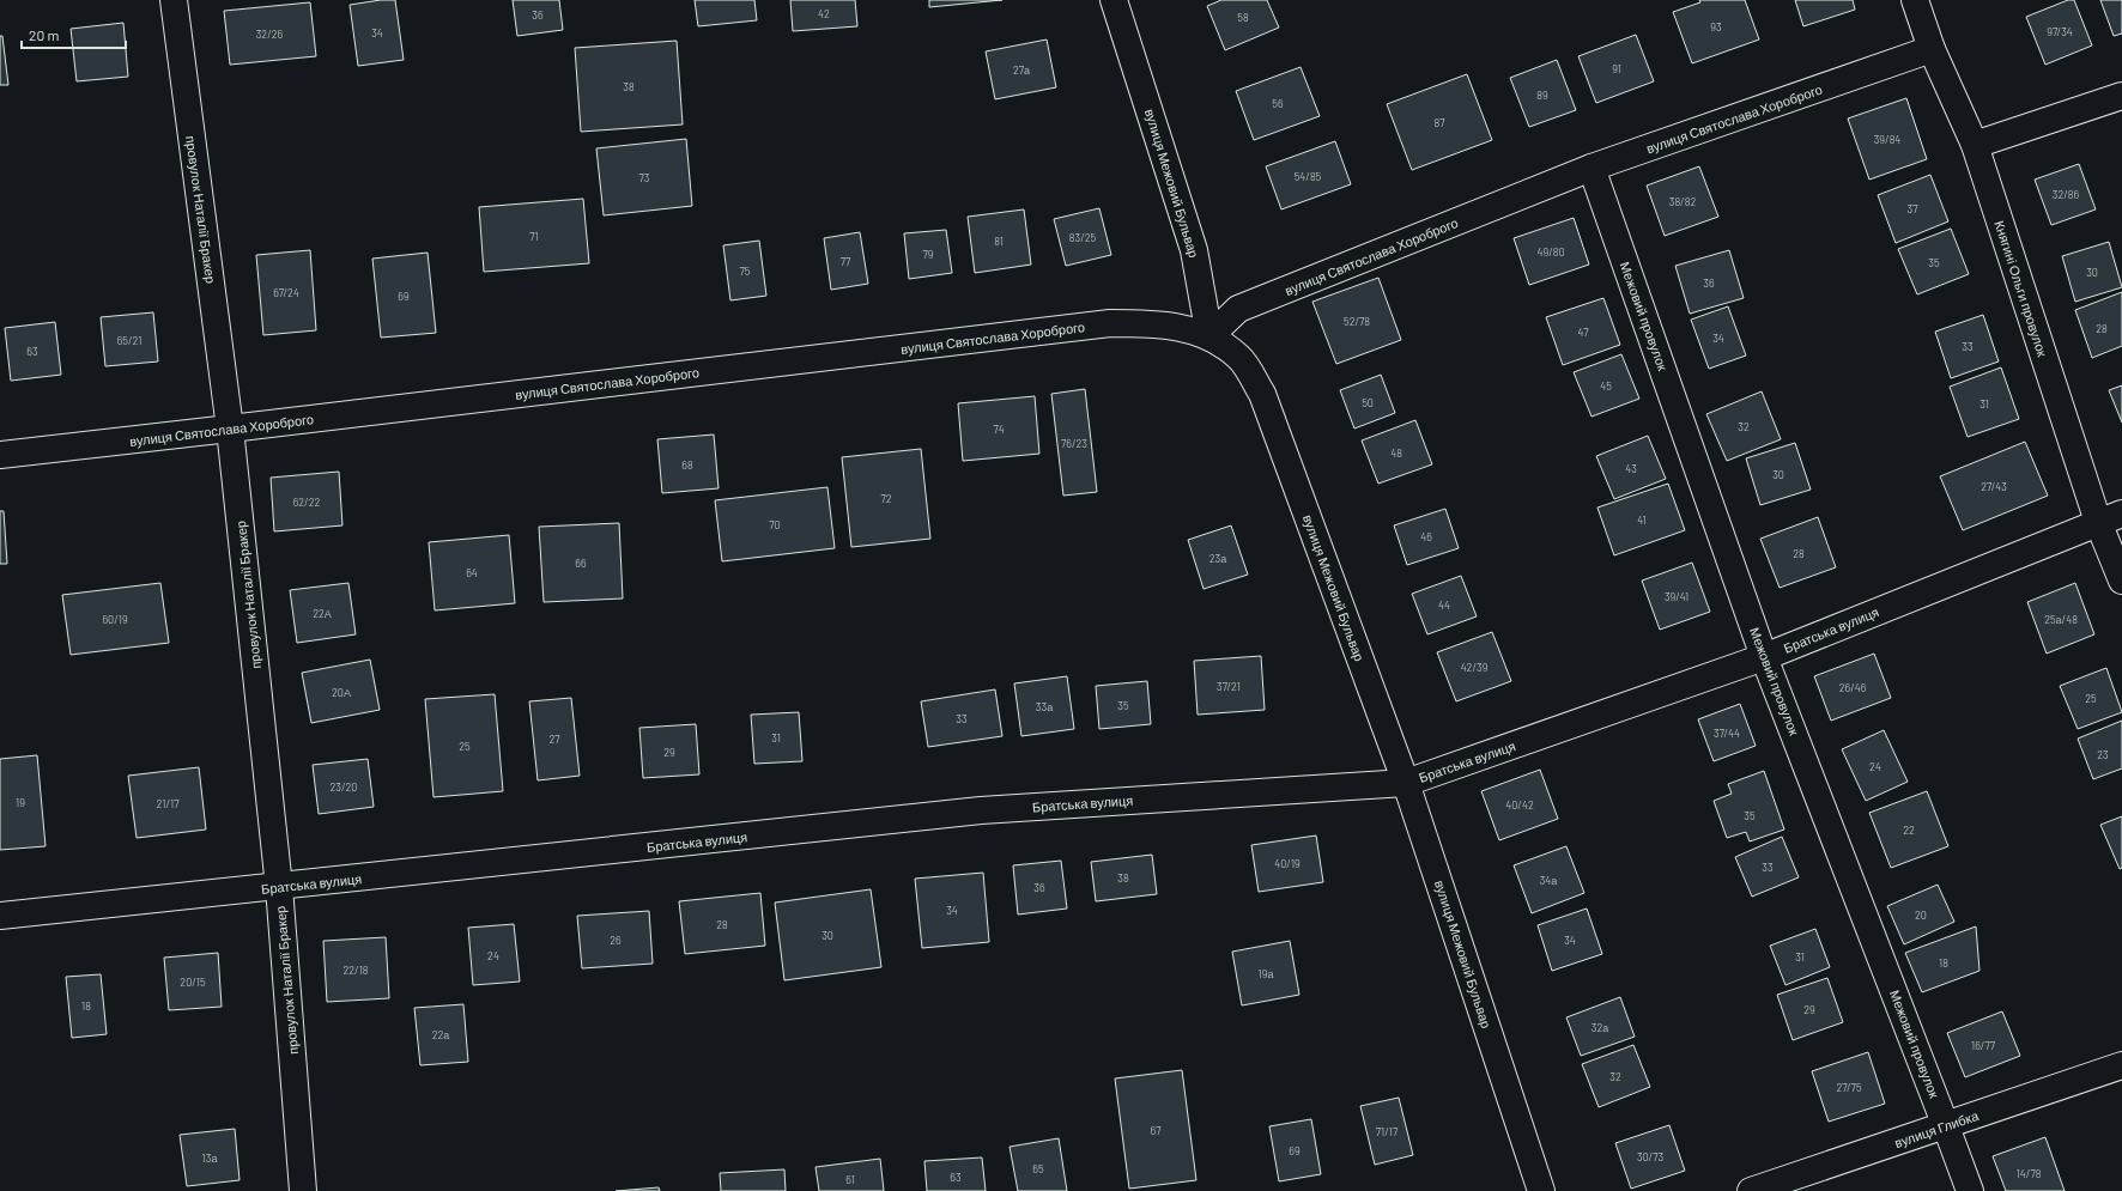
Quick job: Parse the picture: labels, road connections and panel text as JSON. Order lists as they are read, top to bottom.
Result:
{
  "streets": {
    "street": [
      "вулиця Святослава Хороброго",
      "вулиця Межовий Бульвар",
      "провулок Наталії Бракер",
      "Княгині Ольги провулок",
      "Межовий провулок",
      "Братська вулиця",
      "вулиця Глибка"
    ]
  },
  "crossings": [
    ["вулиця Святослава Хороброго", "вулиця Межовий Бульвар"],
    ["вулиця Святослава Хороброго", "провулок Наталії Бракер"],
    ["вулиця Святослава Хороброго", "Княгині Ольги провулок"],
    ["вулиця Святослава Хороброго", "Межовий провулок"],
    ["вулиця Межовий Бульвар", "Братська вулиця"],
    ["провулок Наталії Бракер", "Братська вулиця"],
    ["Княгині Ольги провулок", "Братська вулиця"],
    ["Межовий провулок", "Братська вулиця"],
    ["Межовий провулок", "вулиця Глибка"]
  ],
  "house_numbers": [
    "42",
    "36",
    "58",
    "93",
    "97/34",
    "34",
    "32/26",
    "91",
    "27а",
    "38",
    "89",
    "56",
    "87",
    "39/84",
    "54/85",
    "73",
    "32/86",
    "38/82",
    "37",
    "71",
    "83/25",
    "81",
    "49/80",
    "79",
    "77",
    "35",
    "75",
    "30",
    "36",
    "67/24",
    "69",
    "52/78",
    "28",
    "47",
    "34",
    "65/21",
    "33",
    "63",
    "45",
    "50",
    "31",
    "32",
    "74",
    "76/23",
    "48",
    "68",
    "43",
    "30",
    "27/43",
    "72",
    "62/22",
    "41",
    "70",
    "46",
    "28",
    "23а",
    "66",
    "64",
    "39/41",
    "44",
    "22А",
    "60/19",
    "25а/48",
    "42/39",
    "37/21",
    "26/46",
    "20А",
    "25",
    "35",
    "33а",
    "33",
    "37/44",
    "31",
    "27",
    "25",
    "29",
    "23",
    "24",
    "23/20",
    "19",
    "21/17",
    "40/42",
    "35",
    "22",
    "40/19",
    "33",
    "38",
    "34а",
    "36",
    "34",
    "20",
    "28",
    "30",
    "26",
    "34",
    "24",
    "31",
    "18",
    "22/18",
    "19а",
    "20/15",
    "18",
    "29",
    "32а",
    "22а",
    "16/77",
    "32",
    "27/75",
    "67",
    "71/17",
    "69",
    "30/73",
    "13а",
    "65",
    "14/78",
    "63",
    "61"
  ],
  "scale_bar": "20 m"
}
